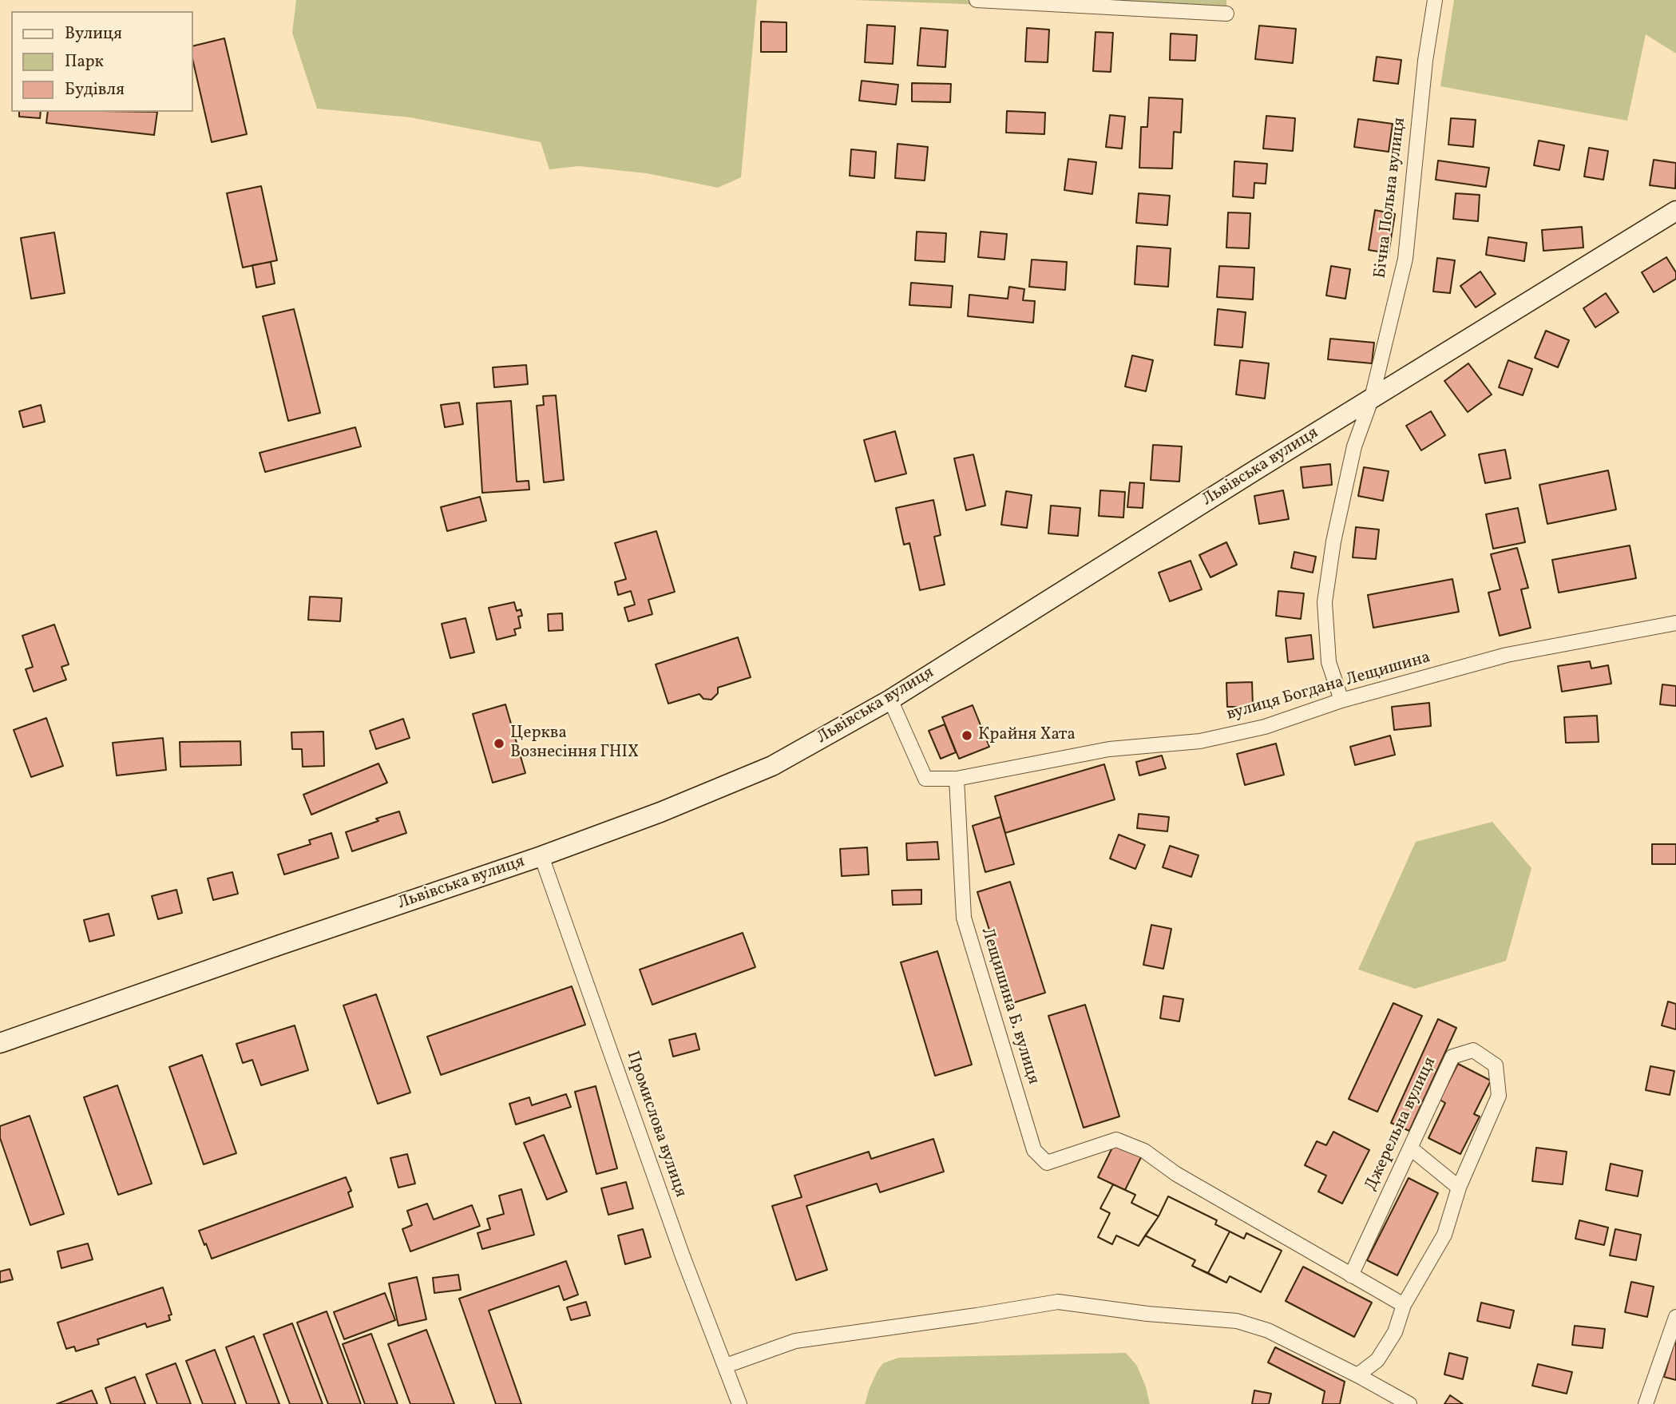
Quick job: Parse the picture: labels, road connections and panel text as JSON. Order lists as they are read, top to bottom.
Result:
{
  "streets": {
    "main road": ["Львівська вулиця"],
    "street": [
      "Бічна Польна вулиця",
      "вулиця Богдана Лещишина",
      "Лещишина Б. вулиця",
      "Промислова вулиця",
      "Джерельна вулиця"
    ]
  },
  "crossings": [
    ["Бічна Польна вулиця", "Львівська вулиця"],
    ["Львівська вулиця", "Промислова вулиця"],
    ["вулиця Богдана Лещишина", "Лещишина Б. вулиця"],
    ["Лещишина Б. вулиця", "Джерельна вулиця"]
  ],
  "places": ["Крайня Хата", "Церква Вознесіння ГНІХ"],
  "legend": ["Вулиця", "Парк", "Будівля"]
}
